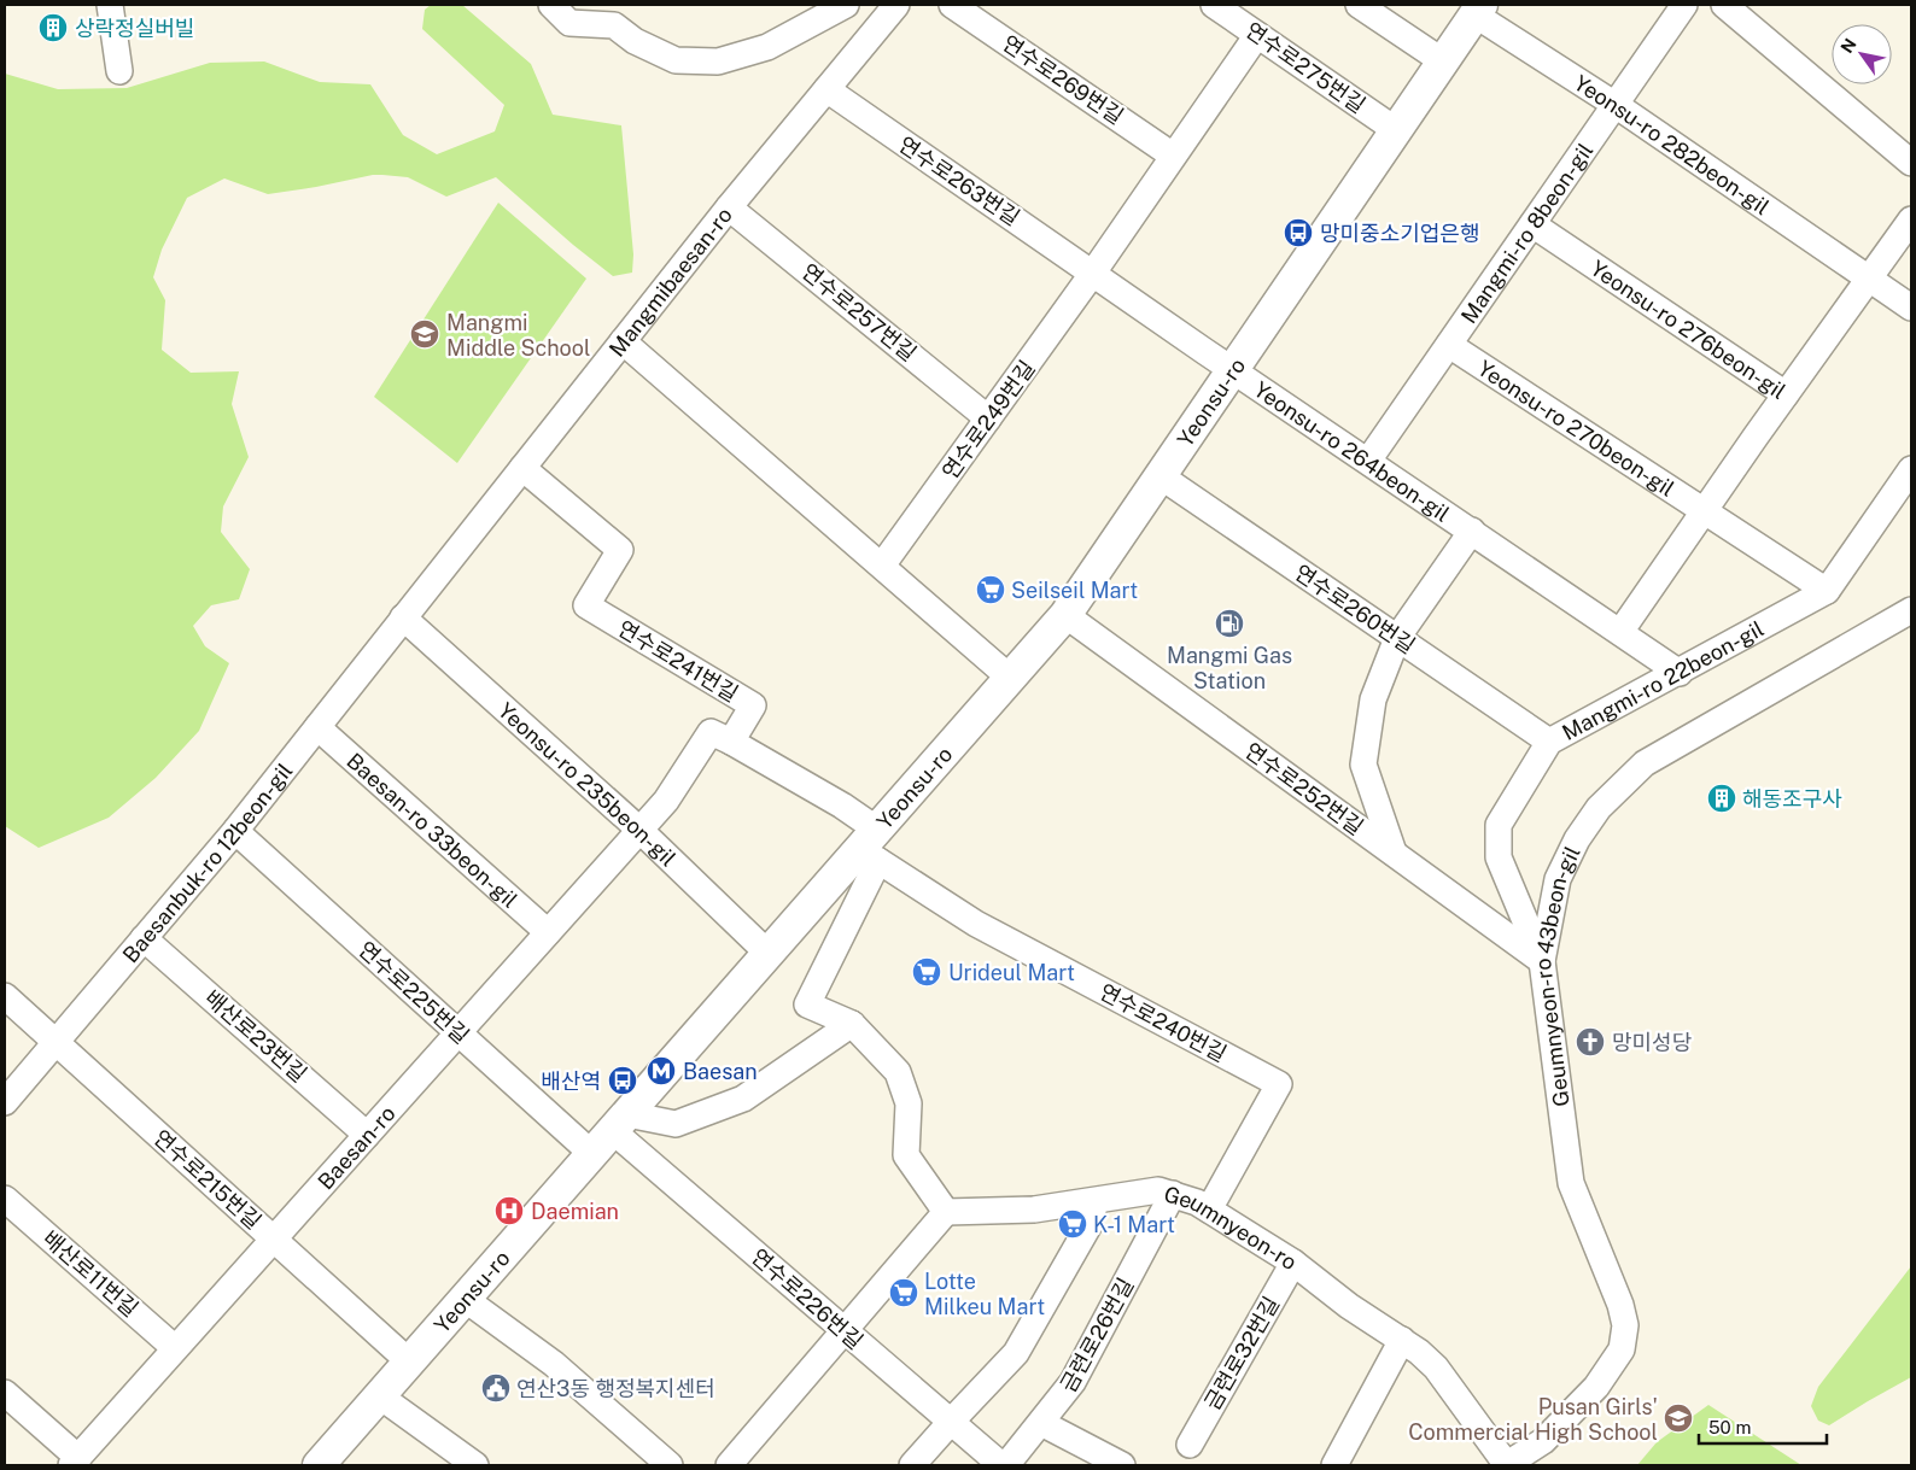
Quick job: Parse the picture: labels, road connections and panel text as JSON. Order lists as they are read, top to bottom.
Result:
{
  "streets": {
    "main road": ["Yeonsu-ro"],
    "street": [
      "연수로275번길",
      "연수로269번길",
      "Yeonsu-ro 282beon-gil",
      "연수로263번길",
      "Mangmi-ro 8beon-gil",
      "Mangmibaesan-ro",
      "연수로257번길",
      "Yeonsu-ro 276beon-gil",
      "연수로249번길",
      "Yeonsu-ro 270beon-gil",
      "Yeonsu-ro 264beon-gil",
      "연수로260번길",
      "연수로241번길",
      "Mangmi-ro 22beon-gil",
      "Yeonsu-ro 235beon-gil",
      "연수로252번길",
      "Baesan-ro 33beon-gil",
      "Baesanbuk-ro 12beon-gil",
      "Geumnyeon-ro 43beon-gil",
      "연수로225번길",
      "연수로240번길",
      "배산로23번길",
      "Baesan-ro",
      "연수로215번길",
      "Geumnyeon-ro",
      "배산로11번길",
      "연수로226번길",
      "금련로26번길",
      "금련로32번길"
    ]
  },
  "crossings": [
    ["연수로275번길", "Yeonsu-ro"],
    ["Yeonsu-ro 282beon-gil", "Mangmi-ro 8beon-gil"],
    ["Yeonsu-ro 282beon-gil", "Yeonsu-ro"],
    ["연수로263번길", "Mangmibaesan-ro"],
    ["연수로263번길", "Yeonsu-ro"],
    ["연수로263번길", "연수로249번길"],
    ["연수로263번길", "Yeonsu-ro 264beon-gil"],
    ["Mangmi-ro 8beon-gil", "Yeonsu-ro 276beon-gil"],
    ["Mangmi-ro 8beon-gil", "Yeonsu-ro 270beon-gil"],
    ["Mangmi-ro 8beon-gil", "Yeonsu-ro 264beon-gil"],
    ["Mangmibaesan-ro", "연수로257번길"],
    ["Mangmibaesan-ro", "연수로241번길"],
    ["Mangmibaesan-ro", "Yeonsu-ro 235beon-gil"],
    ["Mangmibaesan-ro", "Baesanbuk-ro 12beon-gil"],
    ["연수로257번길", "연수로249번길"],
    ["Yeonsu-ro 276beon-gil", "Yeonsu-ro 270beon-gil"],
    ["Yeonsu-ro", "Yeonsu-ro 264beon-gil"],
    ["Yeonsu-ro", "연수로260번길"],
    ["Yeonsu-ro", "Yeonsu-ro 235beon-gil"],
    ["Yeonsu-ro", "연수로252번길"],
    ["Yeonsu-ro", "연수로225번길"],
    ["Yeonsu-ro", "연수로240번길"],
    ["Yeonsu-ro", "연수로215번길"],
    ["Yeonsu-ro", "연수로226번길"],
    ["Yeonsu-ro 270beon-gil", "Mangmi-ro 22beon-gil"],
    ["Yeonsu-ro 264beon-gil", "연수로260번길"],
    ["Yeonsu-ro 264beon-gil", "Mangmi-ro 22beon-gil"],
    ["Yeonsu-ro 264beon-gil", "연수로252번길"],
    ["연수로260번길", "Mangmi-ro 22beon-gil"],
    ["연수로241번길", "Baesan-ro"],
    ["Mangmi-ro 22beon-gil", "연수로252번길"],
    ["Mangmi-ro 22beon-gil", "Geumnyeon-ro 43beon-gil"],
    ["Yeonsu-ro 235beon-gil", "Baesanbuk-ro 12beon-gil"],
    ["Yeonsu-ro 235beon-gil", "Baesan-ro"],
    ["연수로252번길", "Geumnyeon-ro 43beon-gil"],
    ["Baesan-ro 33beon-gil", "Baesanbuk-ro 12beon-gil"],
    ["Baesan-ro 33beon-gil", "Baesan-ro"],
    ["Baesanbuk-ro 12beon-gil", "연수로225번길"],
    ["Baesanbuk-ro 12beon-gil", "배산로23번길"],
    ["Baesanbuk-ro 12beon-gil", "연수로215번길"],
    ["Geumnyeon-ro 43beon-gil", "Geumnyeon-ro"],
    ["연수로225번길", "Baesan-ro"],
    ["연수로225번길", "연수로226번길"],
    ["연수로240번길", "Geumnyeon-ro"],
    ["배산로23번길", "Baesan-ro"],
    ["Baesan-ro", "연수로215번길"],
    ["Baesan-ro", "배산로11번길"],
    ["Geumnyeon-ro", "금련로26번길"],
    ["Geumnyeon-ro", "금련로32번길"]
  ],
  "places": {
    "building": ["상락정실버빌", "해동조구사"],
    "bus stop": ["망미중소기업은행", "배산역"],
    "school or university": ["Mangmi Middle School", "Pusan Girls' Commercial High School"],
    "supermarket": [
      "Seilseil Mart",
      "Urideul Mart",
      "K-1 Mart",
      "Lotte Milkeu Mart"
    ],
    "fuel station": ["Mangmi Gas Station"],
    "church": ["망미성당"],
    "metro station": ["Baesan"],
    "hospital": ["Daemian"],
    "public building": ["연산3동 행정복지센터"]
  },
  "scale_bar": "50 m",
  "north": "top left"
}
